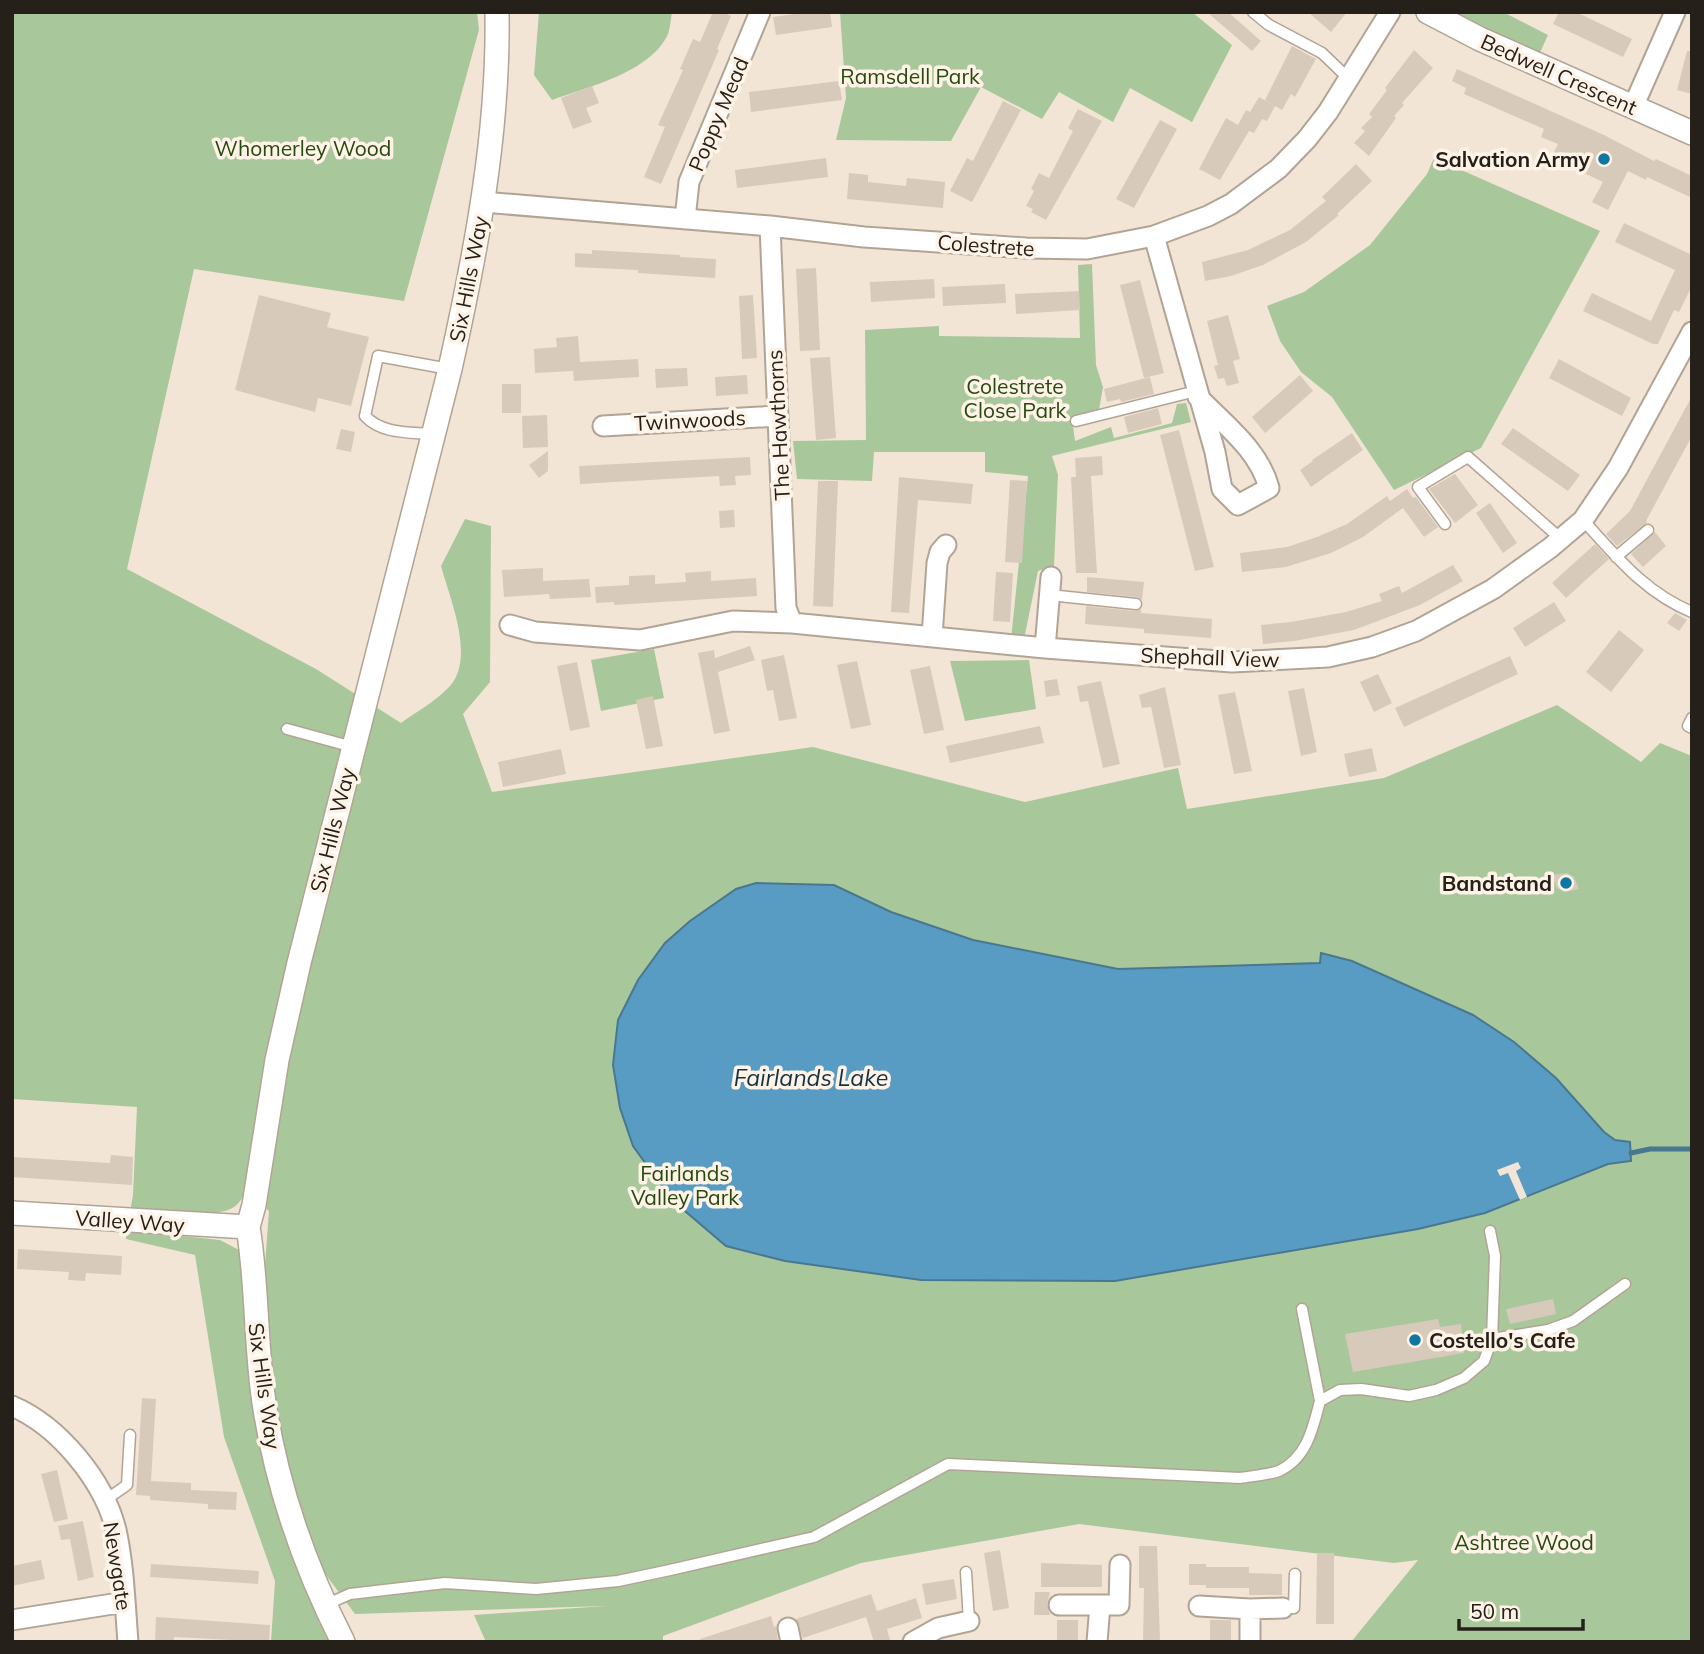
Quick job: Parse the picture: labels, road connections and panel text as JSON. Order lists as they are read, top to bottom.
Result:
{
  "streets": {
    "street": [
      "Bedwell Crescent",
      "Poppy Mead",
      "Colestrete",
      "Six Hills Way",
      "Twinwoods",
      "The Hawthorns",
      "Shephall View",
      "Valley Way",
      "Newgate"
    ]
  },
  "crossings": [
    ["Poppy Mead", "Colestrete"],
    ["Colestrete", "Six Hills Way"],
    ["Colestrete", "The Hawthorns"],
    ["Six Hills Way", "Valley Way"],
    ["Twinwoods", "The Hawthorns"],
    ["The Hawthorns", "Shephall View"]
  ],
  "water": ["Fairlands Lake"],
  "parks": [
    "Ramsdell Park",
    "Whomerley Wood",
    "Colestrete Close Park",
    "Fairlands Valley Park",
    "Ashtree Wood"
  ],
  "places": ["Salvation Army", "Bandstand", "Costello's Cafe"],
  "scale_bar": "50 m"
}
